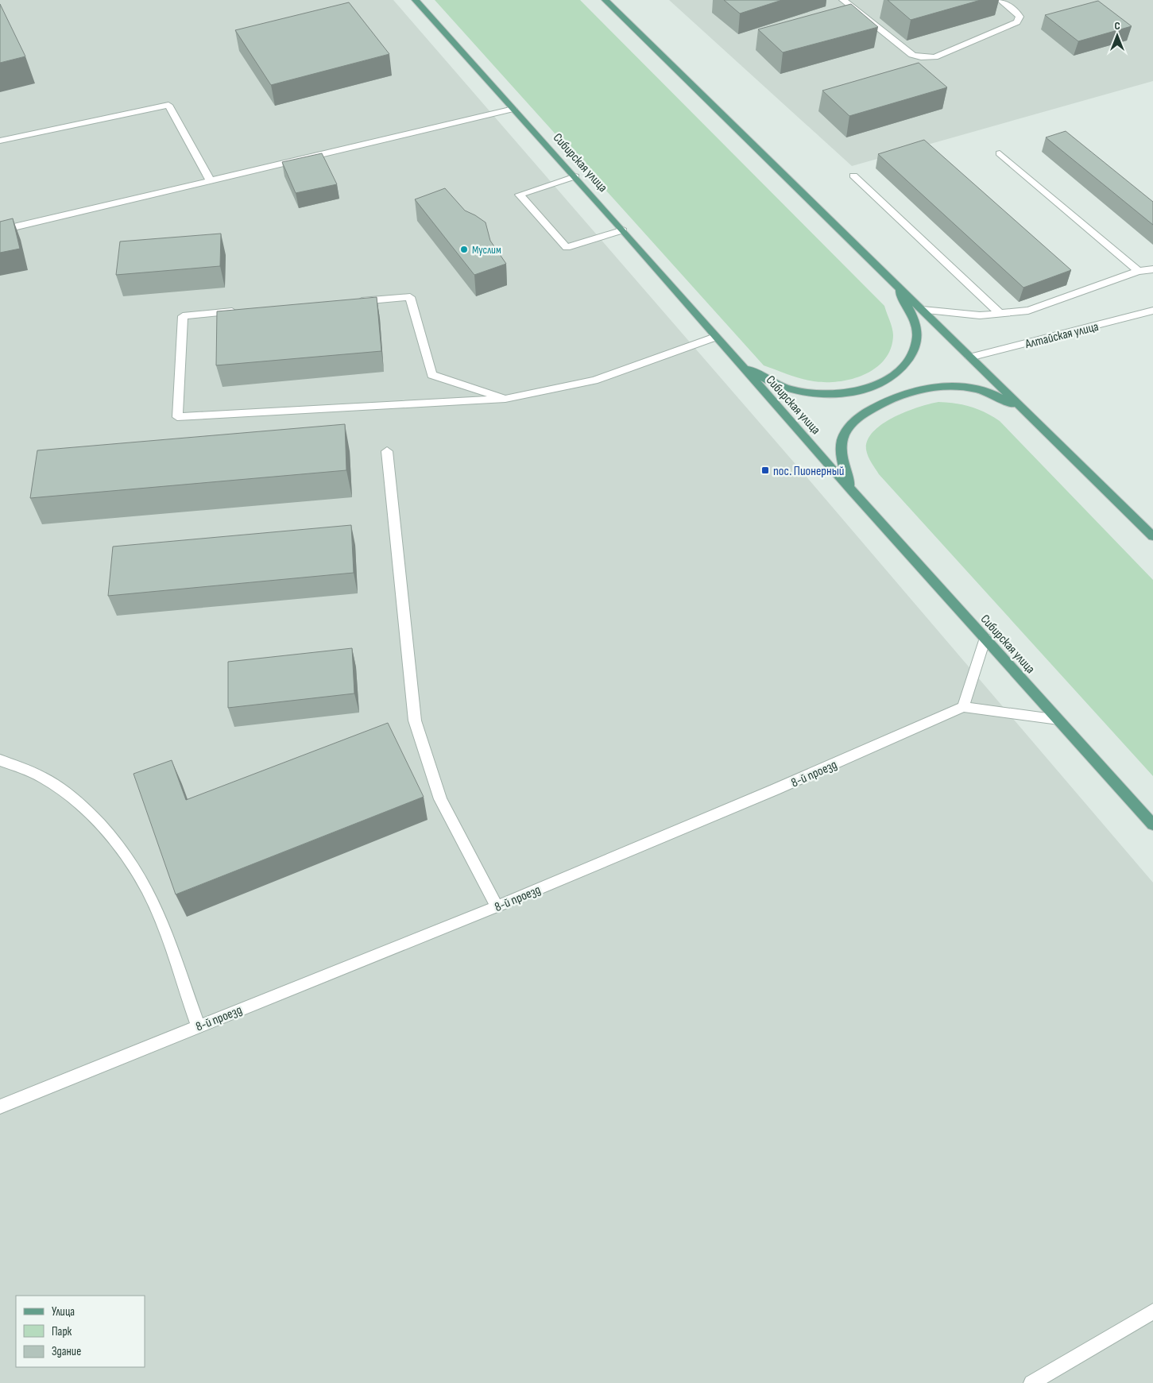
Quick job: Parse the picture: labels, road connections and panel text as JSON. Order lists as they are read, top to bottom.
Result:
{
  "streets": {
    "main road": ["Сибирская улица"],
    "street": ["Алтайская улица", "8-й проезд"]
  },
  "places": {
    "other": ["Муслим"],
    "transit": ["пос. Пионерный"]
  },
  "legend": ["Улица", "Парк", "Здание"],
  "north": "top"
}
